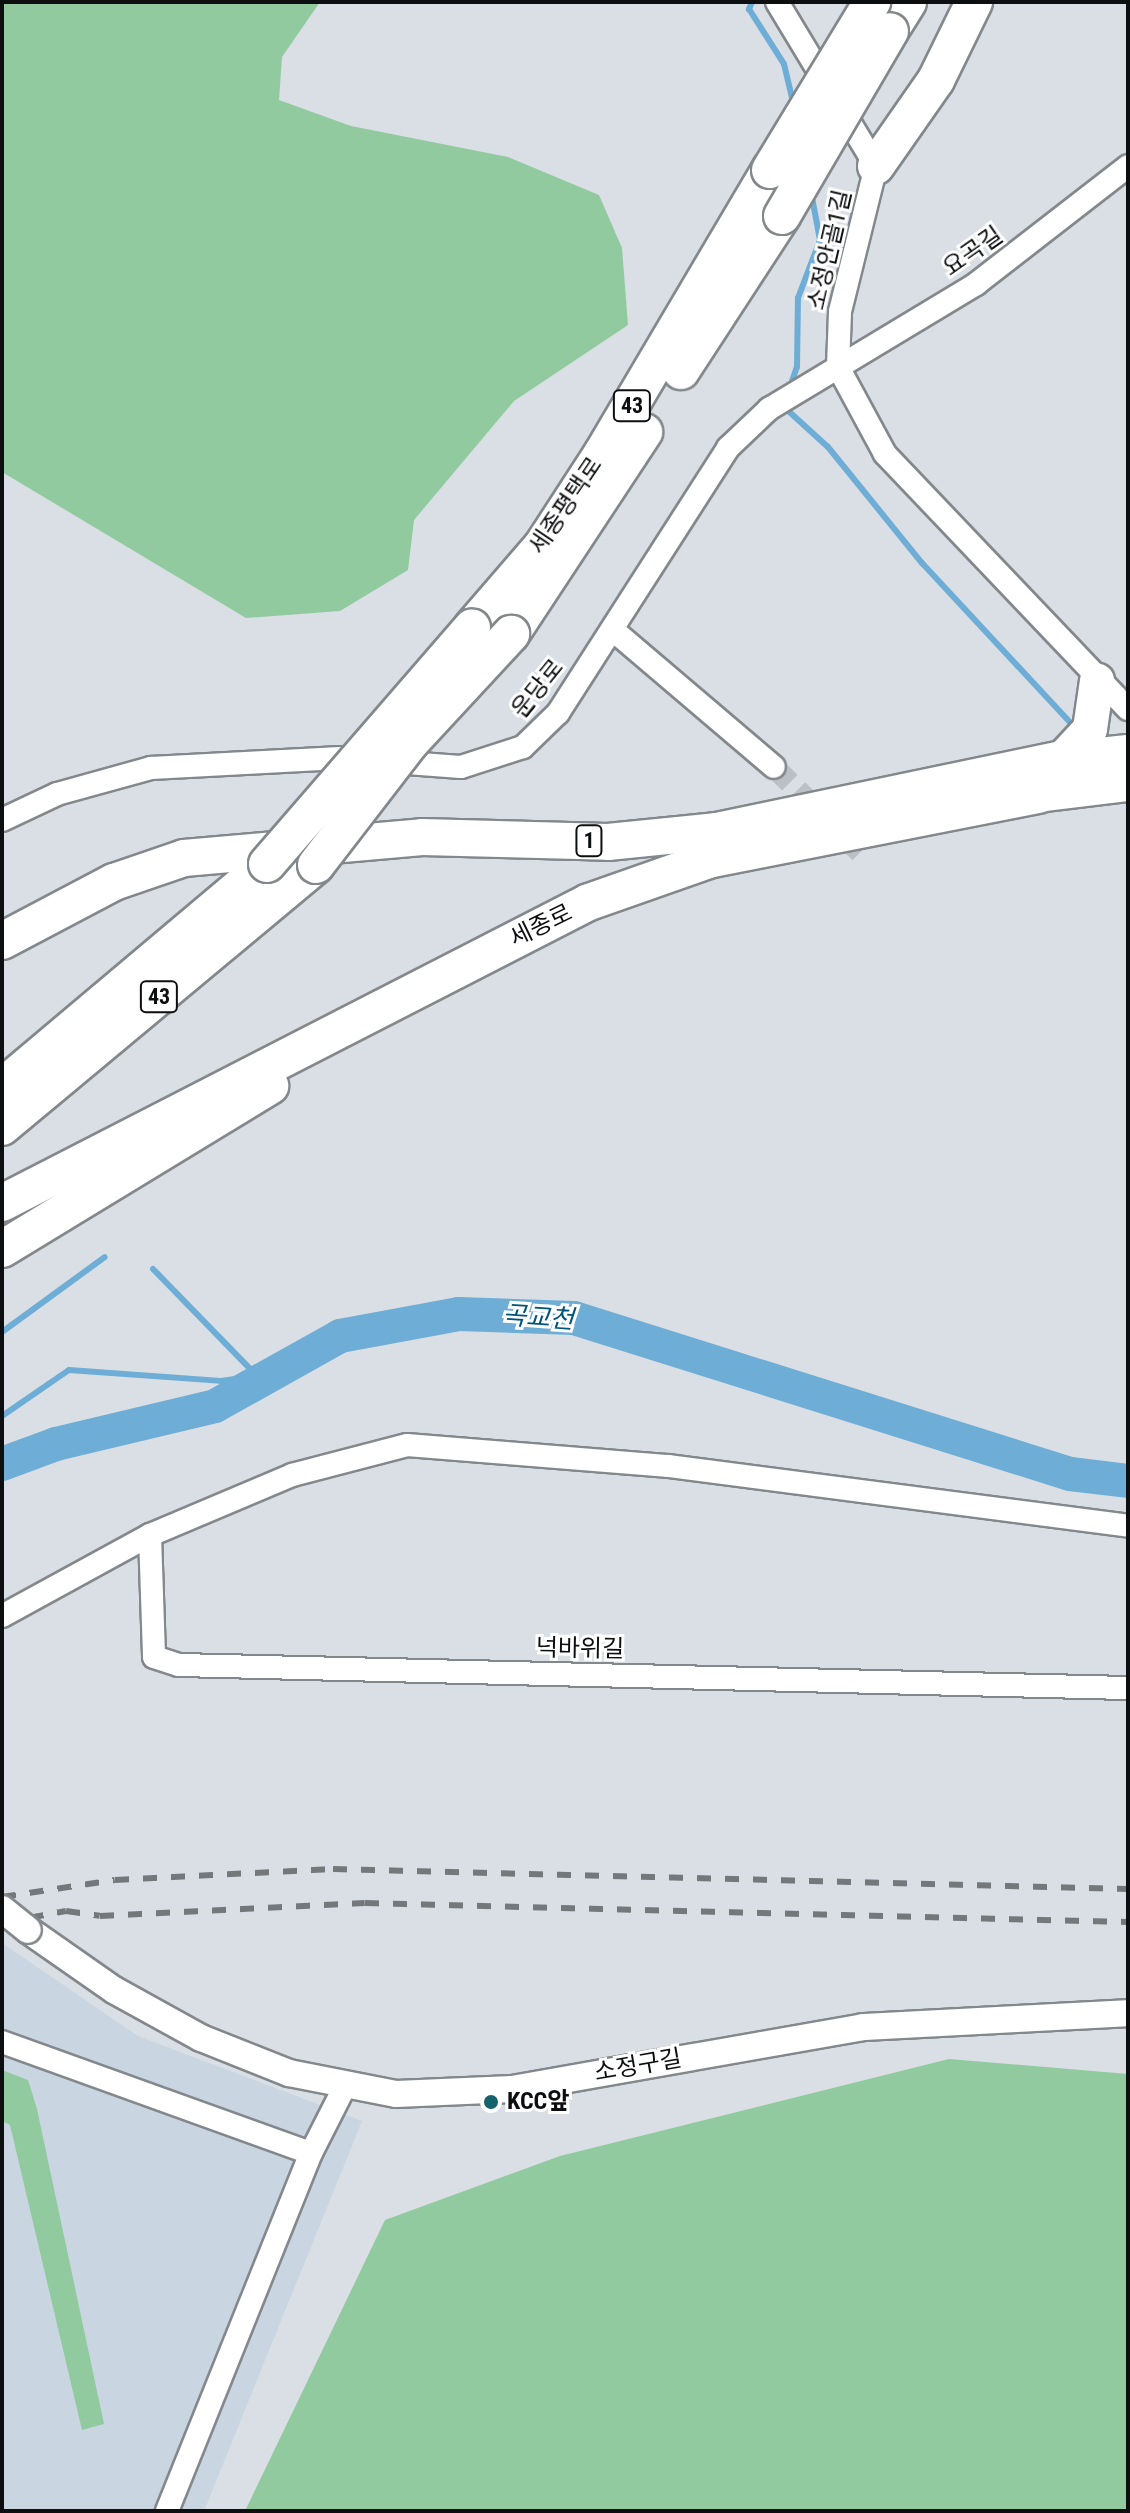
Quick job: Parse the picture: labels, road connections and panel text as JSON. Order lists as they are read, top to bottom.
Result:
{
  "streets": {
    "highway": [
      "43",
      "세종평택로",
      "1",
      "세종로"
    ],
    "street": [
      "소정안골1길",
      "요곡길",
      "운당로",
      "넉바위길",
      "소정구길"
    ]
  },
  "crossings": [
    ["소정안골1길", "요곡길"],
    ["소정안골1길", "운당로"],
    ["요곡길", "운당로"]
  ],
  "water": ["곡교천"],
  "places": ["KCC앞"]
}
